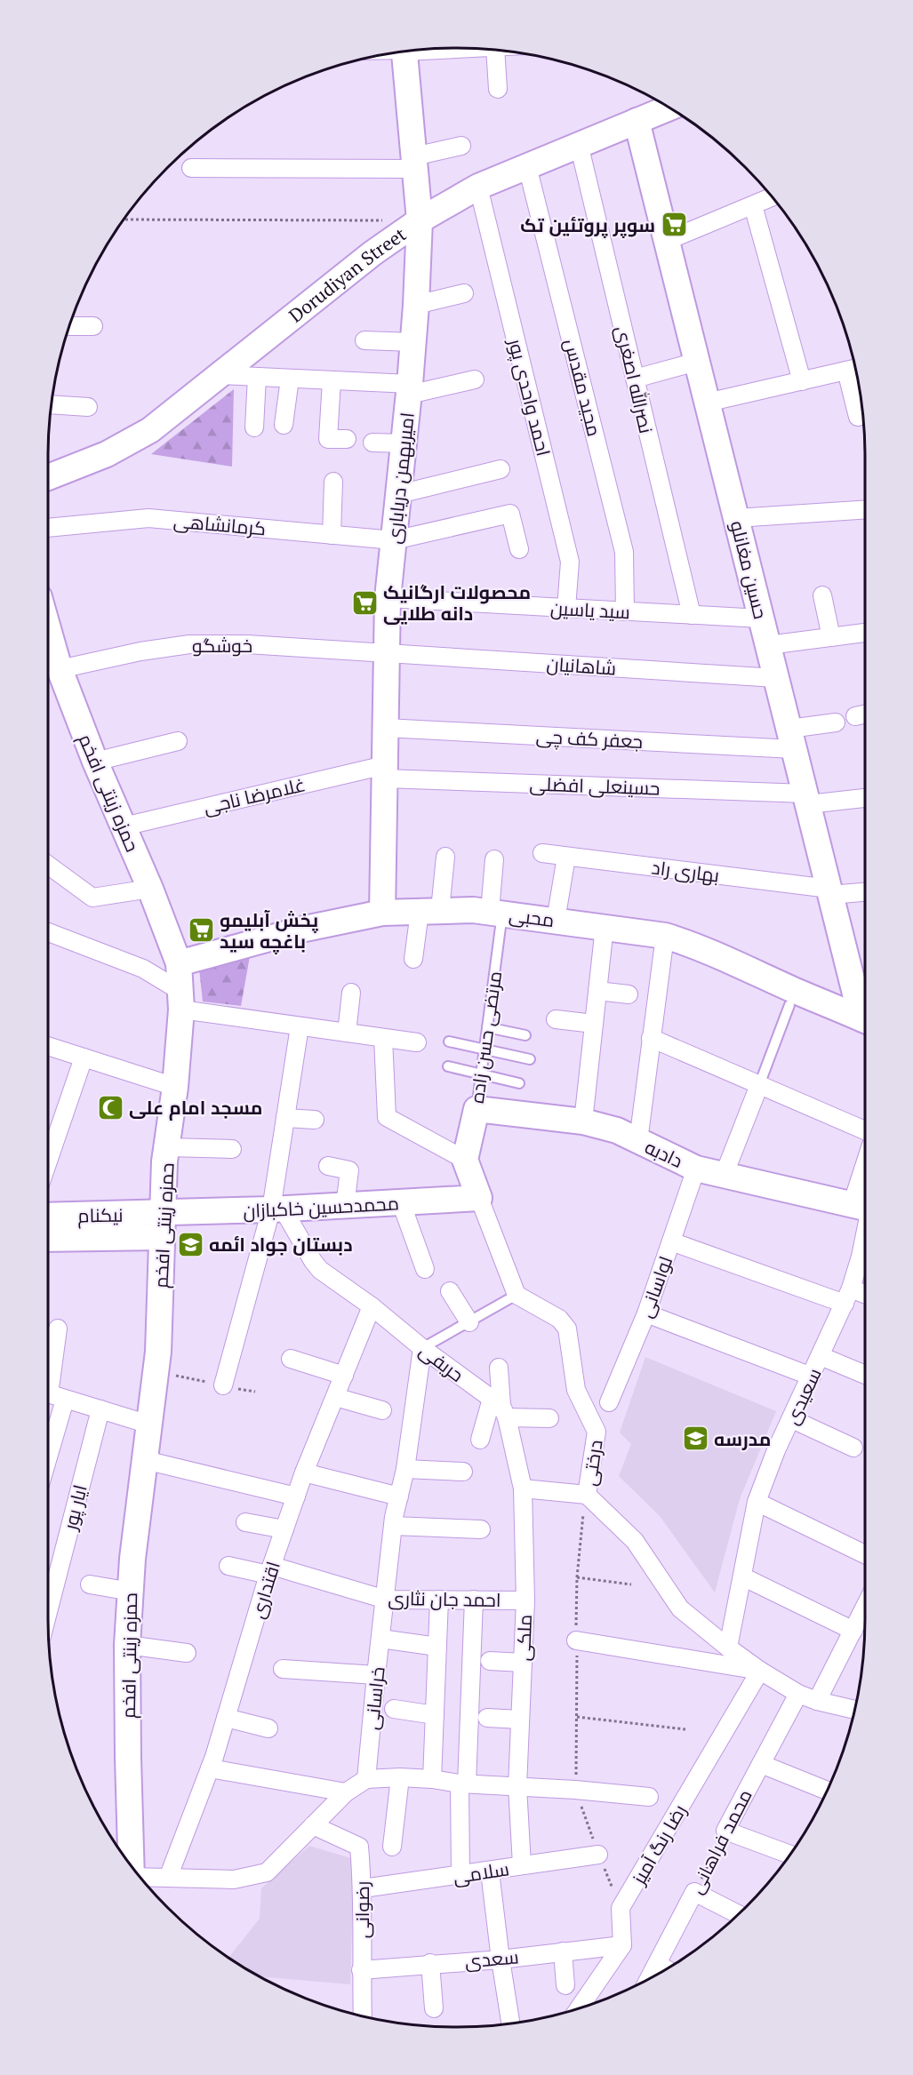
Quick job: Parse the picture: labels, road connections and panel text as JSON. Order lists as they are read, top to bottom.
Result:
{
  "streets": {
    "street": [
      "Dorudiyan Street",
      "نصرالله اصغری",
      "مجید مقدس",
      "احمد واحدی پور",
      "امیربهمن دریاباری",
      "کرمانشاهی",
      "حسین مغانلو",
      "سید یاسین",
      "خوشگو",
      "شاهانیان",
      "جعفر کف چی",
      "حسینعلی افضلی",
      "حمزه زینتی افخم",
      "غلامرضا ناجی",
      "بهاری راد",
      "محبی",
      "مرتضی حسن زاده",
      "دادبه",
      "محمدحسین خاکبازان",
      "نیکنام",
      "لواسانی",
      "حریفی",
      "سعیدی",
      "درختی",
      "ایار پور",
      "اقتداری",
      "احمد جان نثاری",
      "ملکی",
      "خراسانی",
      "محمد فراهانی",
      "رضا رنگ آمیز",
      "سلامی",
      "رضوانی",
      "سعدی"
    ]
  },
  "crossings": [
    ["Dorudiyan Street", "نصرالله اصغری"],
    ["Dorudiyan Street", "مجید مقدس"],
    ["Dorudiyan Street", "احمد واحدی پور"],
    ["Dorudiyan Street", "امیربهمن دریاباری"],
    ["Dorudiyan Street", "حسین مغانلو"],
    ["نصرالله اصغری", "سید یاسین"],
    ["مجید مقدس", "سید یاسین"],
    ["احمد واحدی پور", "سید یاسین"],
    ["امیربهمن دریاباری", "کرمانشاهی"],
    ["امیربهمن دریاباری", "سید یاسین"],
    ["امیربهمن دریاباری", "خوشگو"],
    ["امیربهمن دریاباری", "شاهانیان"],
    ["امیربهمن دریاباری", "جعفر کف چی"],
    ["امیربهمن دریاباری", "حسینعلی افضلی"],
    ["امیربهمن دریاباری", "غلامرضا ناجی"],
    ["امیربهمن دریاباری", "محبی"],
    ["حسین مغانلو", "سید یاسین"],
    ["حسین مغانلو", "شاهانیان"],
    ["حسین مغانلو", "جعفر کف چی"],
    ["حسین مغانلو", "حسینعلی افضلی"],
    ["حسین مغانلو", "بهاری راد"],
    ["خوشگو", "شاهانیان"],
    ["خوشگو", "حمزه زینتی افخم"],
    ["حسینعلی افضلی", "غلامرضا ناجی"],
    ["حمزه زینتی افخم", "غلامرضا ناجی"],
    ["حمزه زینتی افخم", "محبی"],
    ["حمزه زینتی افخم", "محمدحسین خاکبازان"],
    ["حمزه زینتی افخم", "نیکنام"],
    ["محبی", "مرتضی حسن زاده"],
    ["مرتضی حسن زاده", "دادبه"],
    ["دادبه", "لواسانی"],
    ["دادبه", "سعیدی"],
    ["محمدحسین خاکبازان", "نیکنام"],
    ["محمدحسین خاکبازان", "حریفی"],
    ["حریفی", "اقتداری"],
    ["حریفی", "خراسانی"],
    ["سعیدی", "درختی"],
    ["درختی", "محمد فراهانی"],
    ["درختی", "رضا رنگ آمیز"],
    ["اقتداری", "احمد جان نثاری"],
    ["احمد جان نثاری", "ملکی"],
    ["احمد جان نثاری", "خراسانی"],
    ["ملکی", "سلامی"],
    ["رضا رنگ آمیز", "سعدی"],
    ["سلامی", "رضوانی"],
    ["رضوانی", "سعدی"]
  ],
  "places": {
    "supermarket": ["سوپر پروتئین تک", "محصولات ارگانیک دانه طلایی", "پخش آبلیمو باغچه سید"],
    "mosque": ["مسجد امام علی"],
    "school or university": ["دبستان جواد ائمه", "مدرسه"]
  }
}
